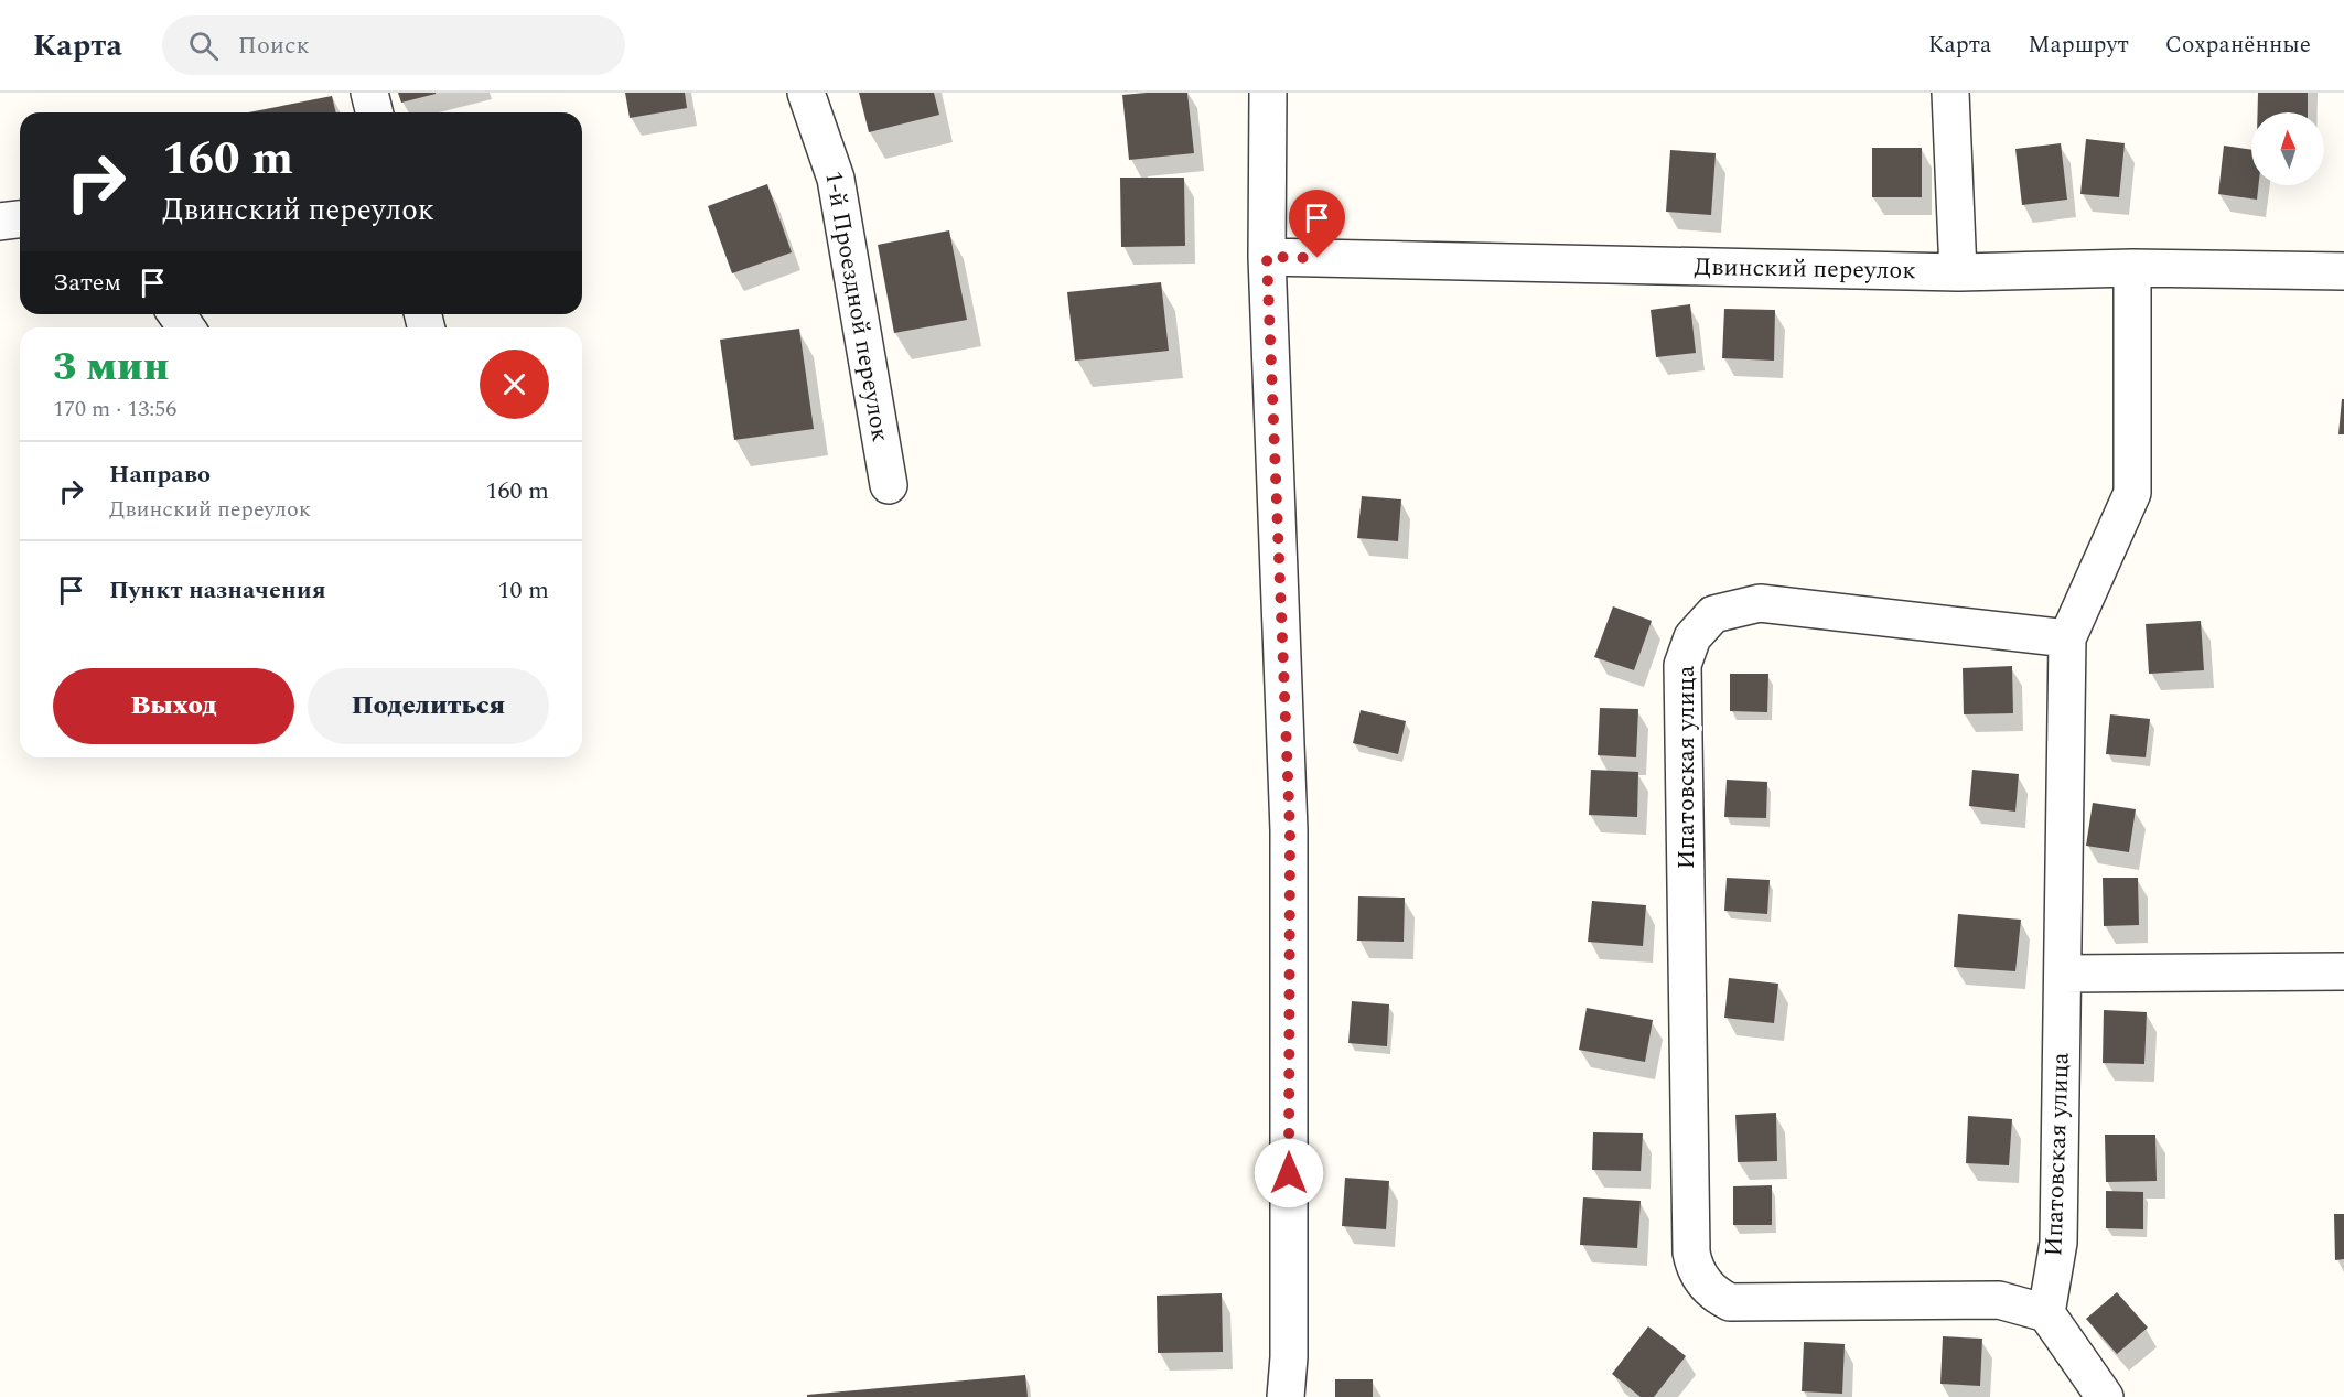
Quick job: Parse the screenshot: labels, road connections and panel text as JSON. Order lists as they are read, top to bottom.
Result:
{
  "streets": {
    "street": ["Двинский переулок", "1-й Проездной переулок", "Ипатовская улица"]
  },
  "crossings": [
    ["Двинский переулок", "Ипатовская улица"]
  ],
  "north": "top",
  "page": {
    "header": "Карта",
    "search": "Поиск",
    "nav": ["Карта", "Маршрут", "Сохранённые"],
    "turn": ["160 m", "Двинский переулок"],
    "then": "Затем",
    "heading": ["3 мин", "170 m · 13:56"],
    "list": [
      {
        "name": "Направо",
        "note": "Двинский переулок",
        "value": "160 m"
      },
      {
        "name": "Пункт назначения",
        "value": "10 m"
      }
    ],
    "buttons": ["Выход", "Поделиться"]
  }
}
